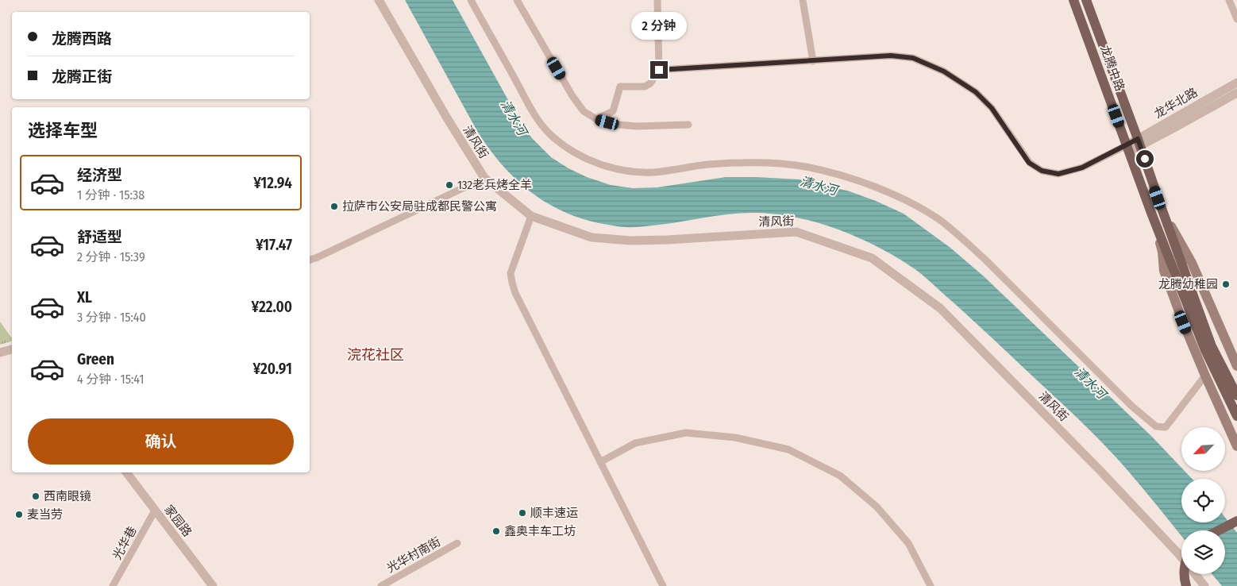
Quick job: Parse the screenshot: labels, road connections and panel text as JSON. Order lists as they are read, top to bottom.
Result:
{
  "streets": {
    "main road": ["龙腾中路"],
    "street": [
      "龙华北路",
      "清风街",
      "家园路",
      "光华巷",
      "光华村南街"
    ]
  },
  "crossings": [
    ["龙腾中路", "龙华北路"],
    ["家园路", "光华巷"]
  ],
  "districts": ["浣花社区"],
  "water": ["清水河"],
  "places": [
    "132老兵烤全羊",
    "拉萨市公安局驻成都民警公寓",
    "龙腾幼稚园",
    "西南眼镜",
    "顺丰速运",
    "麦当劳",
    "鑫奥丰车工坊"
  ],
  "north": "bottom left",
  "page": {
    "bubble": "2 分钟",
    "banner": ["龙腾西路", "龙腾正街"],
    "heading": "选择车型",
    "list": [
      {
        "name": "经济型",
        "note": "1 分钟 · 15:38",
        "value": "¥12.94"
      },
      {
        "name": "舒适型",
        "note": "2 分钟 · 15:39",
        "value": "¥17.47"
      },
      {
        "name": "XL",
        "note": "3 分钟 · 15:40",
        "value": "¥22.00"
      },
      {
        "name": "Green",
        "note": "4 分钟 · 15:41",
        "value": "¥20.91"
      }
    ],
    "buttons": "确认"
  }
}
